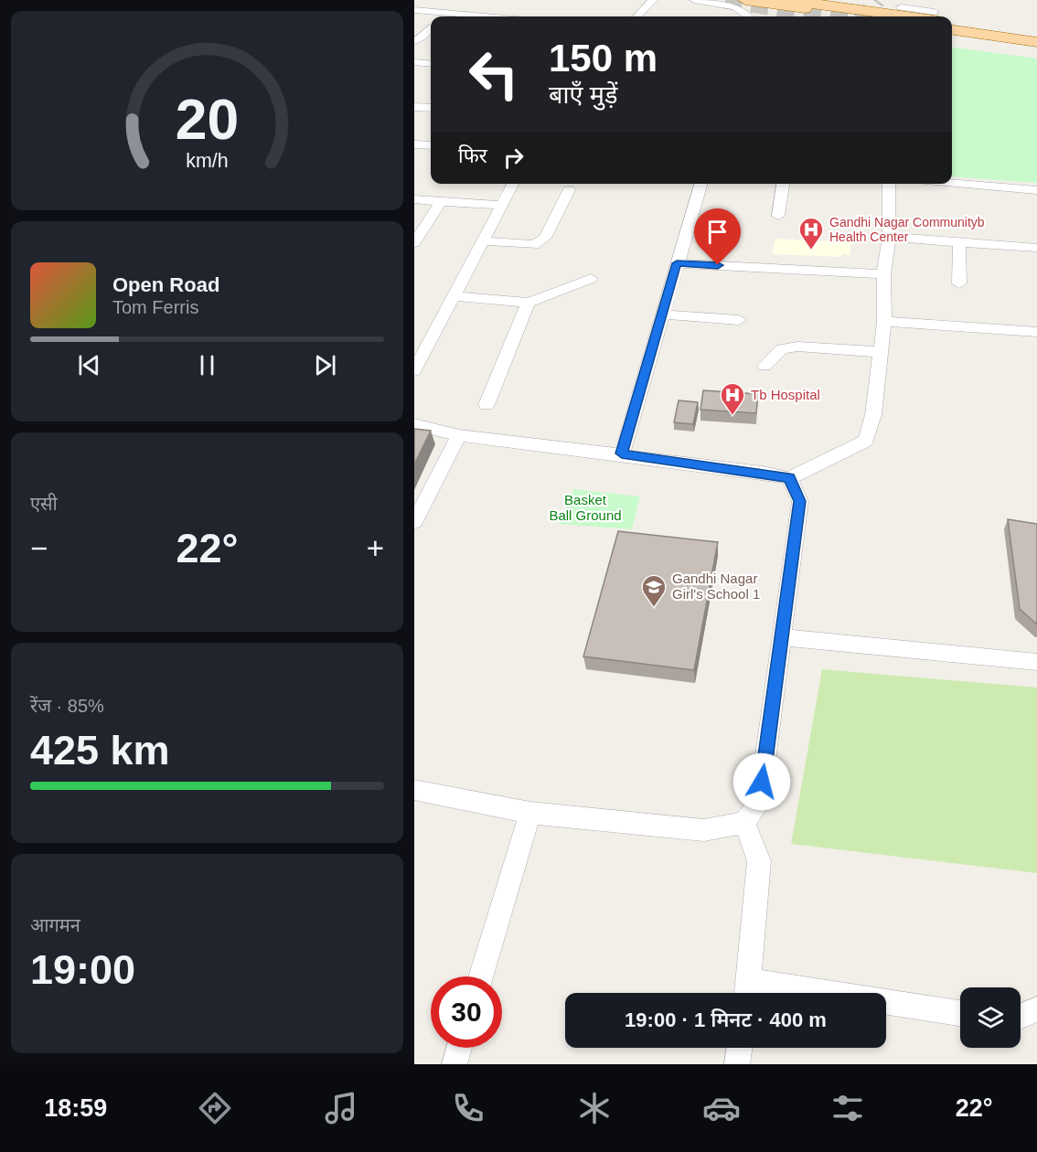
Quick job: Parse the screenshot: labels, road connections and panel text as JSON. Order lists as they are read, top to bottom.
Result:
{
  "parks": ["Basket Ball Ground"],
  "places": {
    "hospital": ["Gandhi Nagar Communityb Health Center", "Tb Hospital"],
    "school or university": ["Gandhi Nagar Girl's School 1"]
  },
  "page": {
    "turn": ["150 m", "बाएँ मुड़ें"],
    "then": "फिर",
    "song": ["Open Road", "Tom Ferris"],
    "tile": [
      "एसी",
      ["रेंज · 85%", "425 km"],
      ["आगमन", "19:00"]
    ],
    "heat": ["−", "22°", "+"],
    "limit": "30",
    "trip": "19:00 · 1 मिनट · 400 m",
    "tabs": ["18:59", "22°"],
    "gauge": ["20", "km/h"]
  }
}
